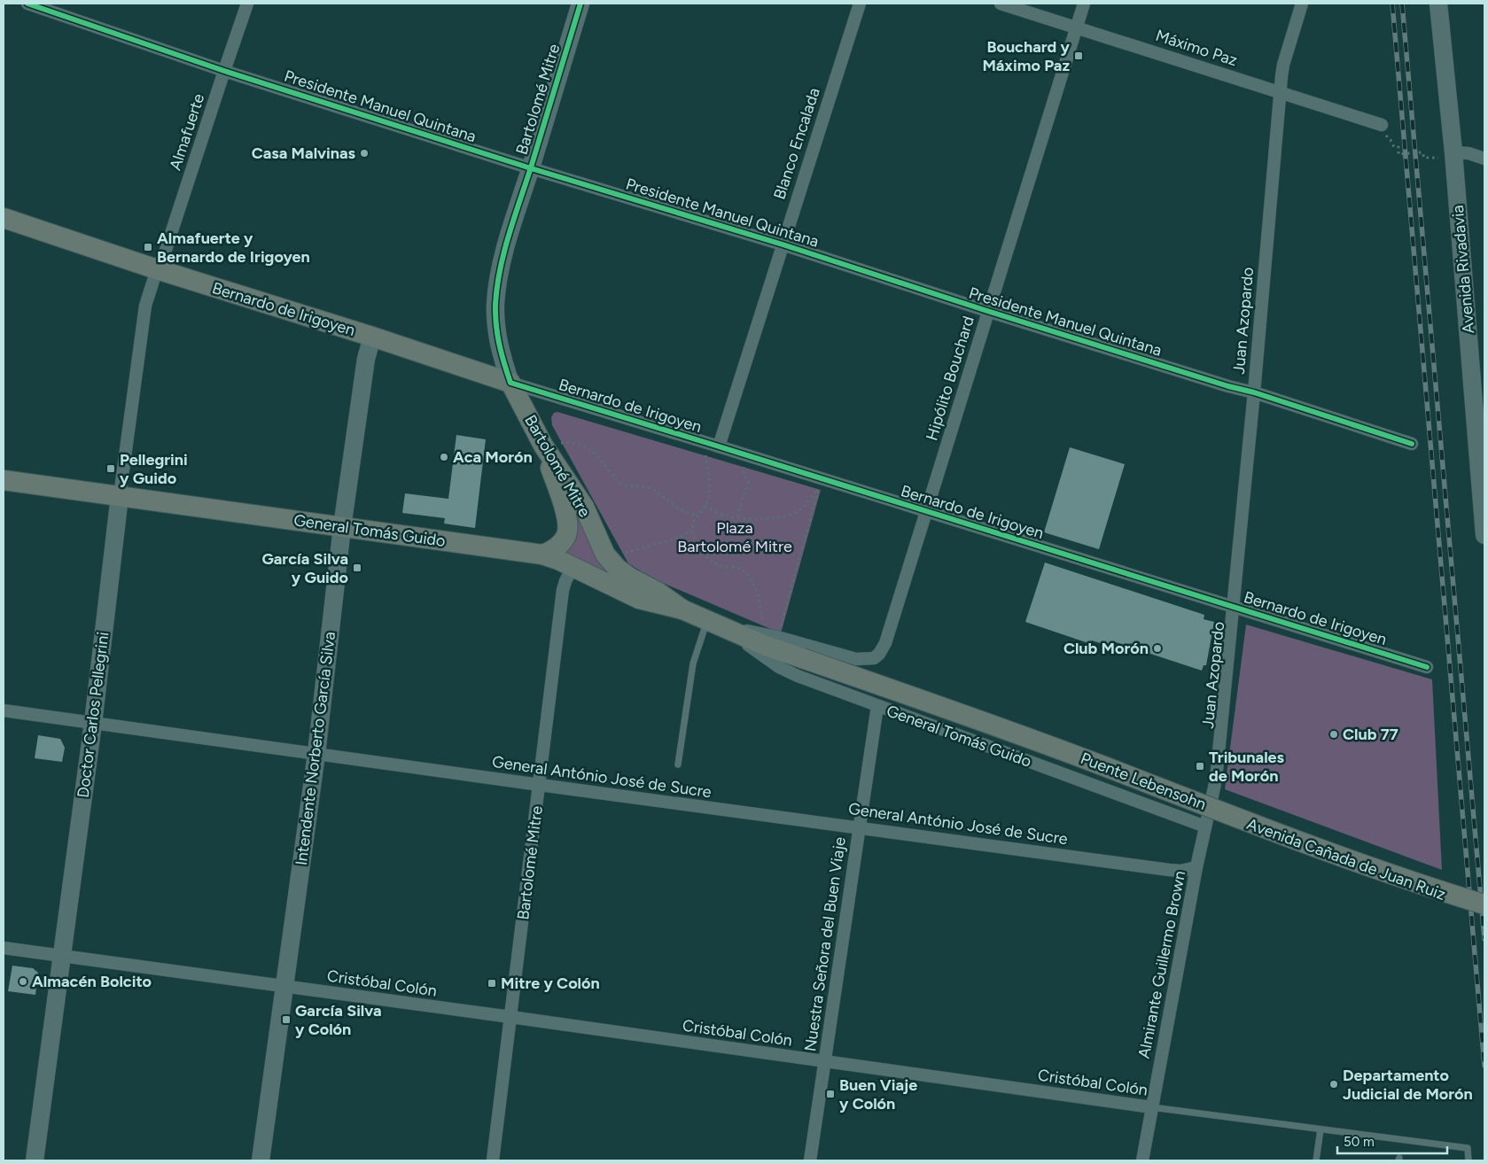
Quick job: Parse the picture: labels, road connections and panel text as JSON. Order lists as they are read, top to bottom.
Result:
{
  "streets": {
    "main road": [
      "Bartolomé Mitre",
      "Bernardo de Irigoyen",
      "General Tomás Guido",
      "Puente Lebensohn"
    ],
    "street": [
      "Máximo Paz",
      "Presidente Manuel Quintana",
      "Almafuerte",
      "Blanco Encalada",
      "Avenida Rivadavia",
      "Juan Azopardo",
      "Hipólito Bouchard",
      "Doctor Carlos Pellegrini",
      "Intendente Norberto García Silva",
      "General António José de Sucre",
      "Avenida Cañada de Juan Ruiz",
      "Nuestra Señora del Buen Viaje",
      "Almirante Guillermo Brown",
      "Cristóbal Colón"
    ]
  },
  "crossings": [
    ["Máximo Paz", "Juan Azopardo"],
    ["Máximo Paz", "Hipólito Bouchard"],
    ["Bartolomé Mitre", "Presidente Manuel Quintana"],
    ["Bartolomé Mitre", "Bernardo de Irigoyen"],
    ["Bartolomé Mitre", "General Tomás Guido"],
    ["Bartolomé Mitre", "General António José de Sucre"],
    ["Bartolomé Mitre", "Cristóbal Colón"],
    ["Presidente Manuel Quintana", "Almafuerte"],
    ["Presidente Manuel Quintana", "Blanco Encalada"],
    ["Presidente Manuel Quintana", "Juan Azopardo"],
    ["Presidente Manuel Quintana", "Hipólito Bouchard"],
    ["Almafuerte", "Bernardo de Irigoyen"],
    ["Almafuerte", "Doctor Carlos Pellegrini"],
    ["Blanco Encalada", "Bernardo de Irigoyen"],
    ["Bernardo de Irigoyen", "Juan Azopardo"],
    ["Bernardo de Irigoyen", "Hipólito Bouchard"],
    ["Bernardo de Irigoyen", "Doctor Carlos Pellegrini"],
    ["Bernardo de Irigoyen", "Intendente Norberto García Silva"],
    ["Juan Azopardo", "General Tomás Guido"],
    ["Juan Azopardo", "Avenida Cañada de Juan Ruiz"],
    ["Juan Azopardo", "Almirante Guillermo Brown"],
    ["Hipólito Bouchard", "General Tomás Guido"],
    ["General Tomás Guido", "Doctor Carlos Pellegrini"],
    ["General Tomás Guido", "Intendente Norberto García Silva"],
    ["General Tomás Guido", "Puente Lebensohn"],
    ["General Tomás Guido", "Avenida Cañada de Juan Ruiz"],
    ["General Tomás Guido", "Nuestra Señora del Buen Viaje"],
    ["General Tomás Guido", "Almirante Guillermo Brown"],
    ["Doctor Carlos Pellegrini", "General António José de Sucre"],
    ["Doctor Carlos Pellegrini", "Cristóbal Colón"],
    ["Intendente Norberto García Silva", "General António José de Sucre"],
    ["Intendente Norberto García Silva", "Cristóbal Colón"],
    ["General António José de Sucre", "Nuestra Señora del Buen Viaje"],
    ["General António José de Sucre", "Almirante Guillermo Brown"],
    ["Puente Lebensohn", "Avenida Cañada de Juan Ruiz"],
    ["Avenida Cañada de Juan Ruiz", "Almirante Guillermo Brown"],
    ["Nuestra Señora del Buen Viaje", "Cristóbal Colón"],
    ["Almirante Guillermo Brown", "Cristóbal Colón"]
  ],
  "parks": ["Plaza Bartolomé Mitre"],
  "places": {
    "transit": [
      "Bouchard y Máximo Paz",
      "Almafuerte y Bernardo de Irigoyen",
      "Pellegrini y Guido",
      "García Silva y Guido",
      "Tribunales de Morón",
      "Mitre y Colón",
      "García Silva y Colón",
      "Buen Viaje y Colón"
    ],
    "other": [
      "Casa Malvinas",
      "Aca Morón",
      "Club Morón",
      "Club 77",
      "Almacén Bolcito",
      "Departamento Judicial de Morón"
    ]
  },
  "scale_bar": "50 m"
}
